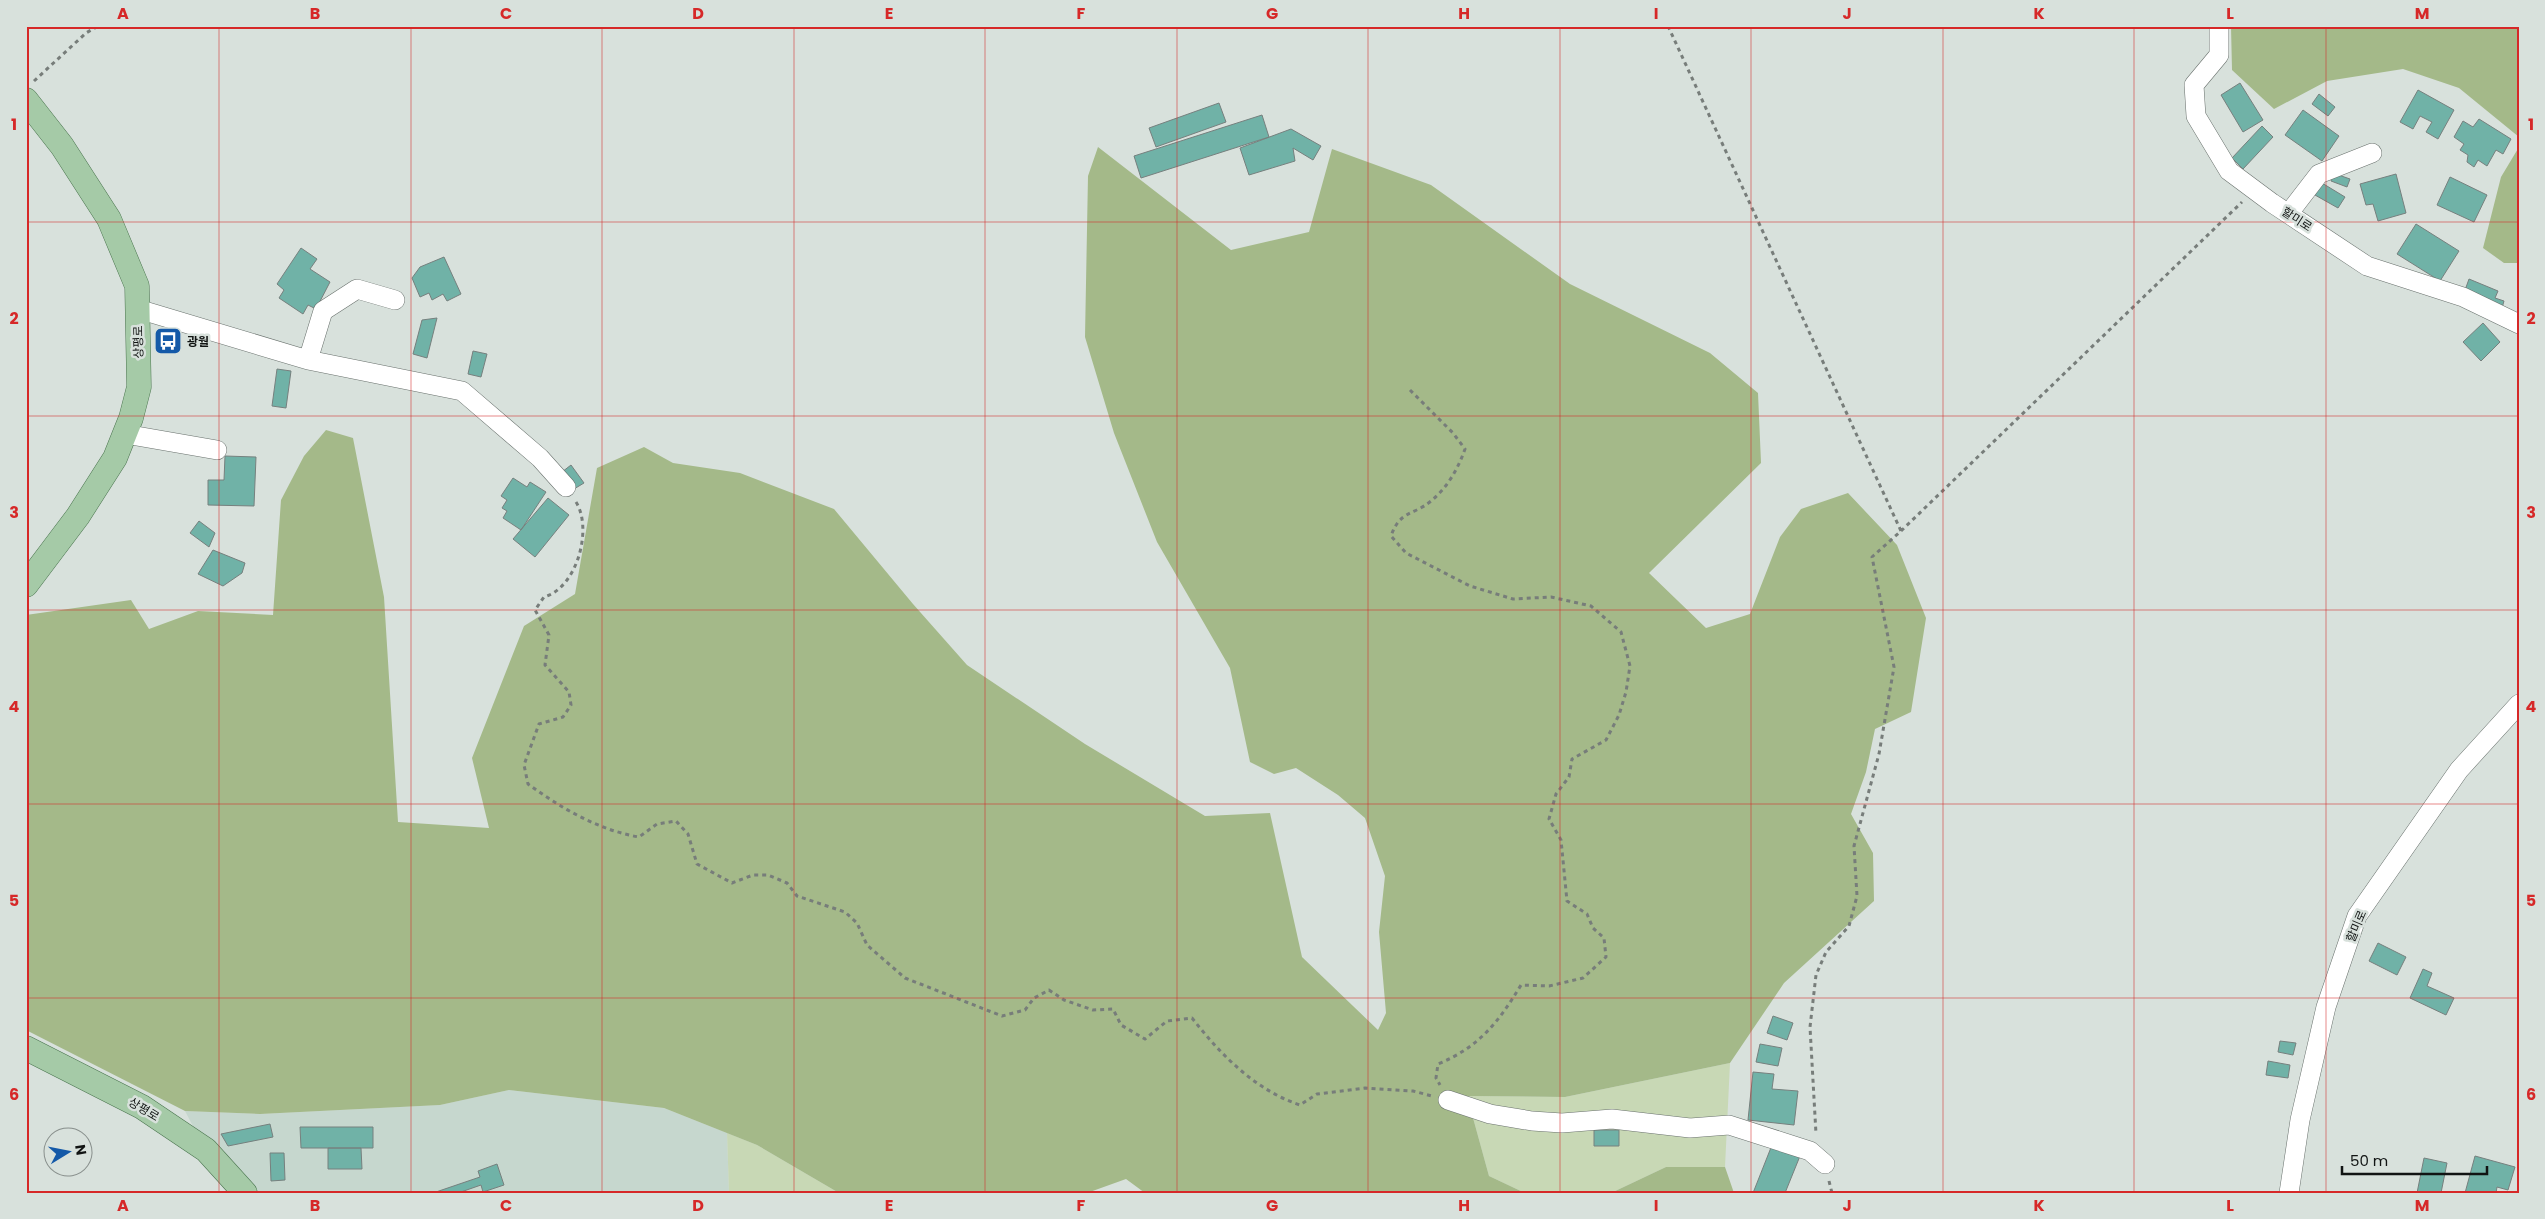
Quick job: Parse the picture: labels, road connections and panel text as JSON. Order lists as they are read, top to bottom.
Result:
{
  "streets": {
    "main road": ["상평로"],
    "street": ["할미로"]
  },
  "places": {
    "bus stop": ["광월"]
  },
  "scale_bar": "50 m",
  "north": "right",
  "grid": {
    "columns": [
      "A",
      "B",
      "C",
      "D",
      "E",
      "F",
      "G",
      "H",
      "I",
      "J",
      "K",
      "L",
      "M"
    ],
    "rows": [
      "1",
      "2",
      "3",
      "4",
      "5",
      "6"
    ]
  }
}
